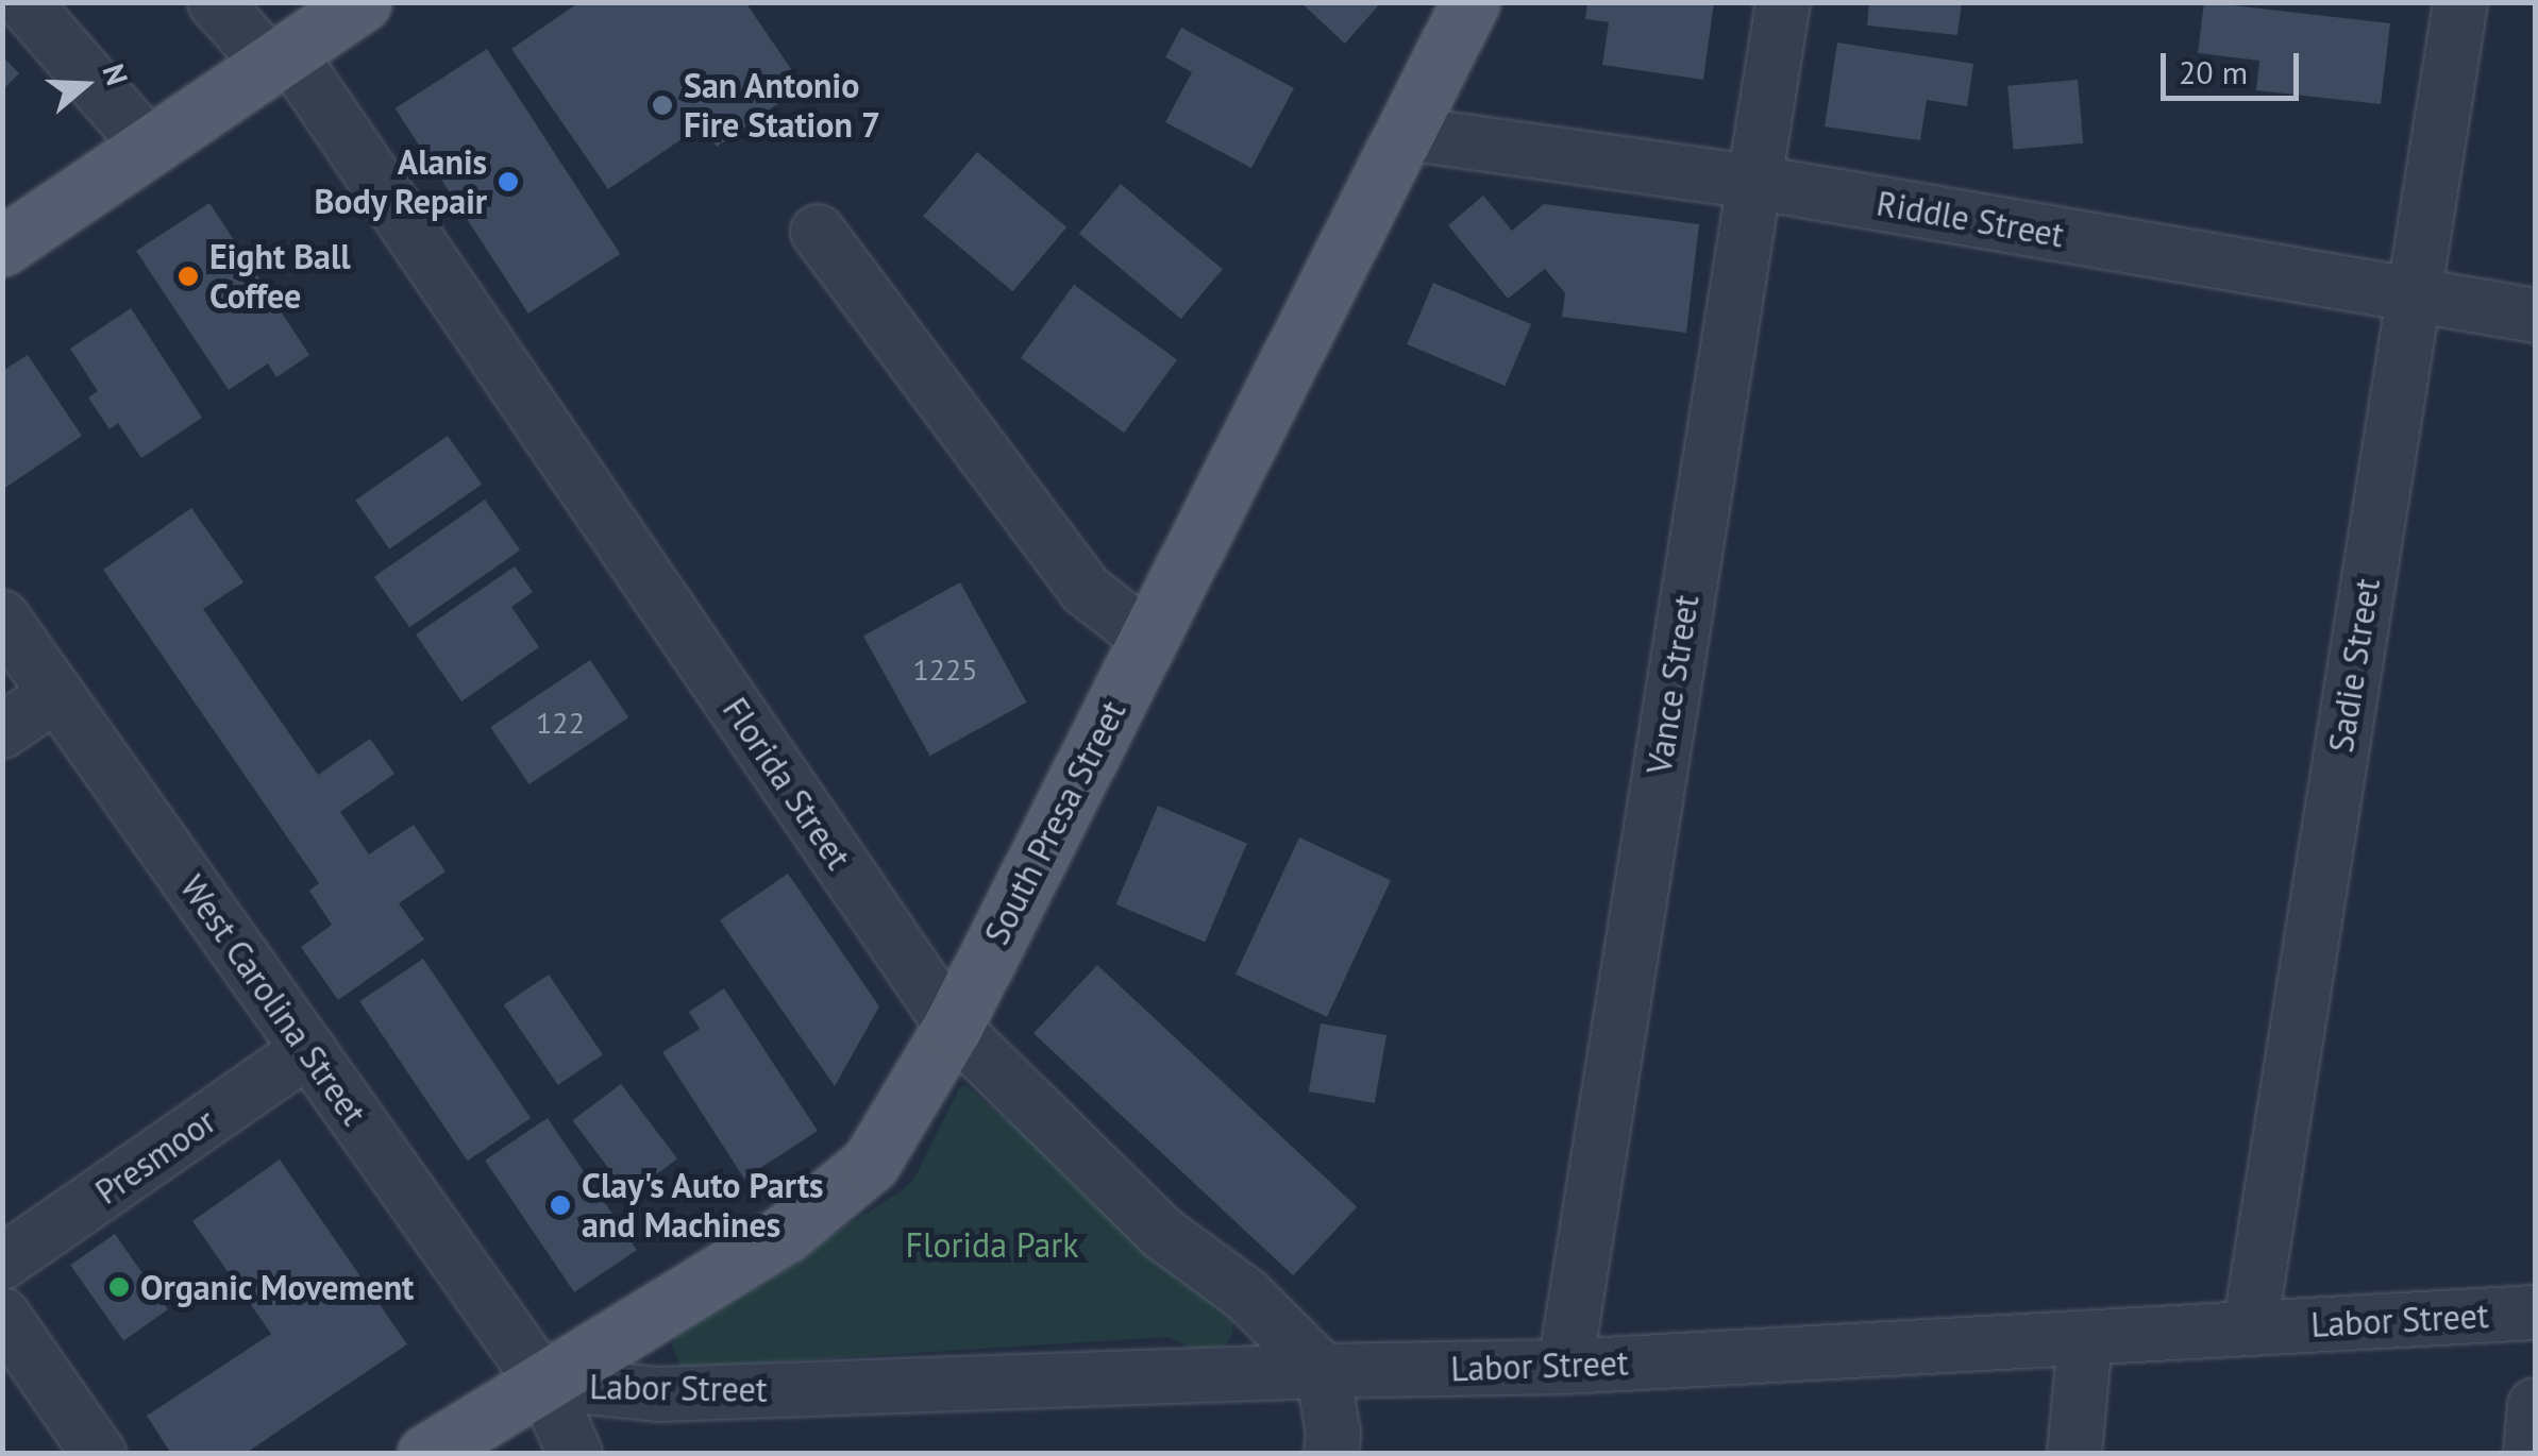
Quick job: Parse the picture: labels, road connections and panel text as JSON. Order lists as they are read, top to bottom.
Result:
{
  "streets": {
    "main road": ["South Presa Street"],
    "street": [
      "Riddle Street",
      "Sadie Street",
      "Vance Street",
      "Florida Street",
      "West Carolina Street",
      "Presmoor",
      "Labor Street"
    ]
  },
  "crossings": [
    ["Riddle Street", "Sadie Street"],
    ["Riddle Street", "Vance Street"],
    ["Riddle Street", "South Presa Street"],
    ["Sadie Street", "Labor Street"],
    ["Vance Street", "Labor Street"],
    ["Florida Street", "South Presa Street"],
    ["Florida Street", "Labor Street"],
    ["South Presa Street", "West Carolina Street"],
    ["South Presa Street", "Labor Street"],
    ["West Carolina Street", "Presmoor"],
    ["West Carolina Street", "Labor Street"]
  ],
  "parks": ["Florida Park"],
  "places": [
    "San Antonio Fire Station 7",
    "Alanis Body Repair",
    "Eight Ball Coffee",
    "Clay's Auto Parts and Machines",
    "Organic Movement"
  ],
  "house_numbers": ["1225", "122"],
  "scale_bar": "20 m",
  "north": "right"
}
